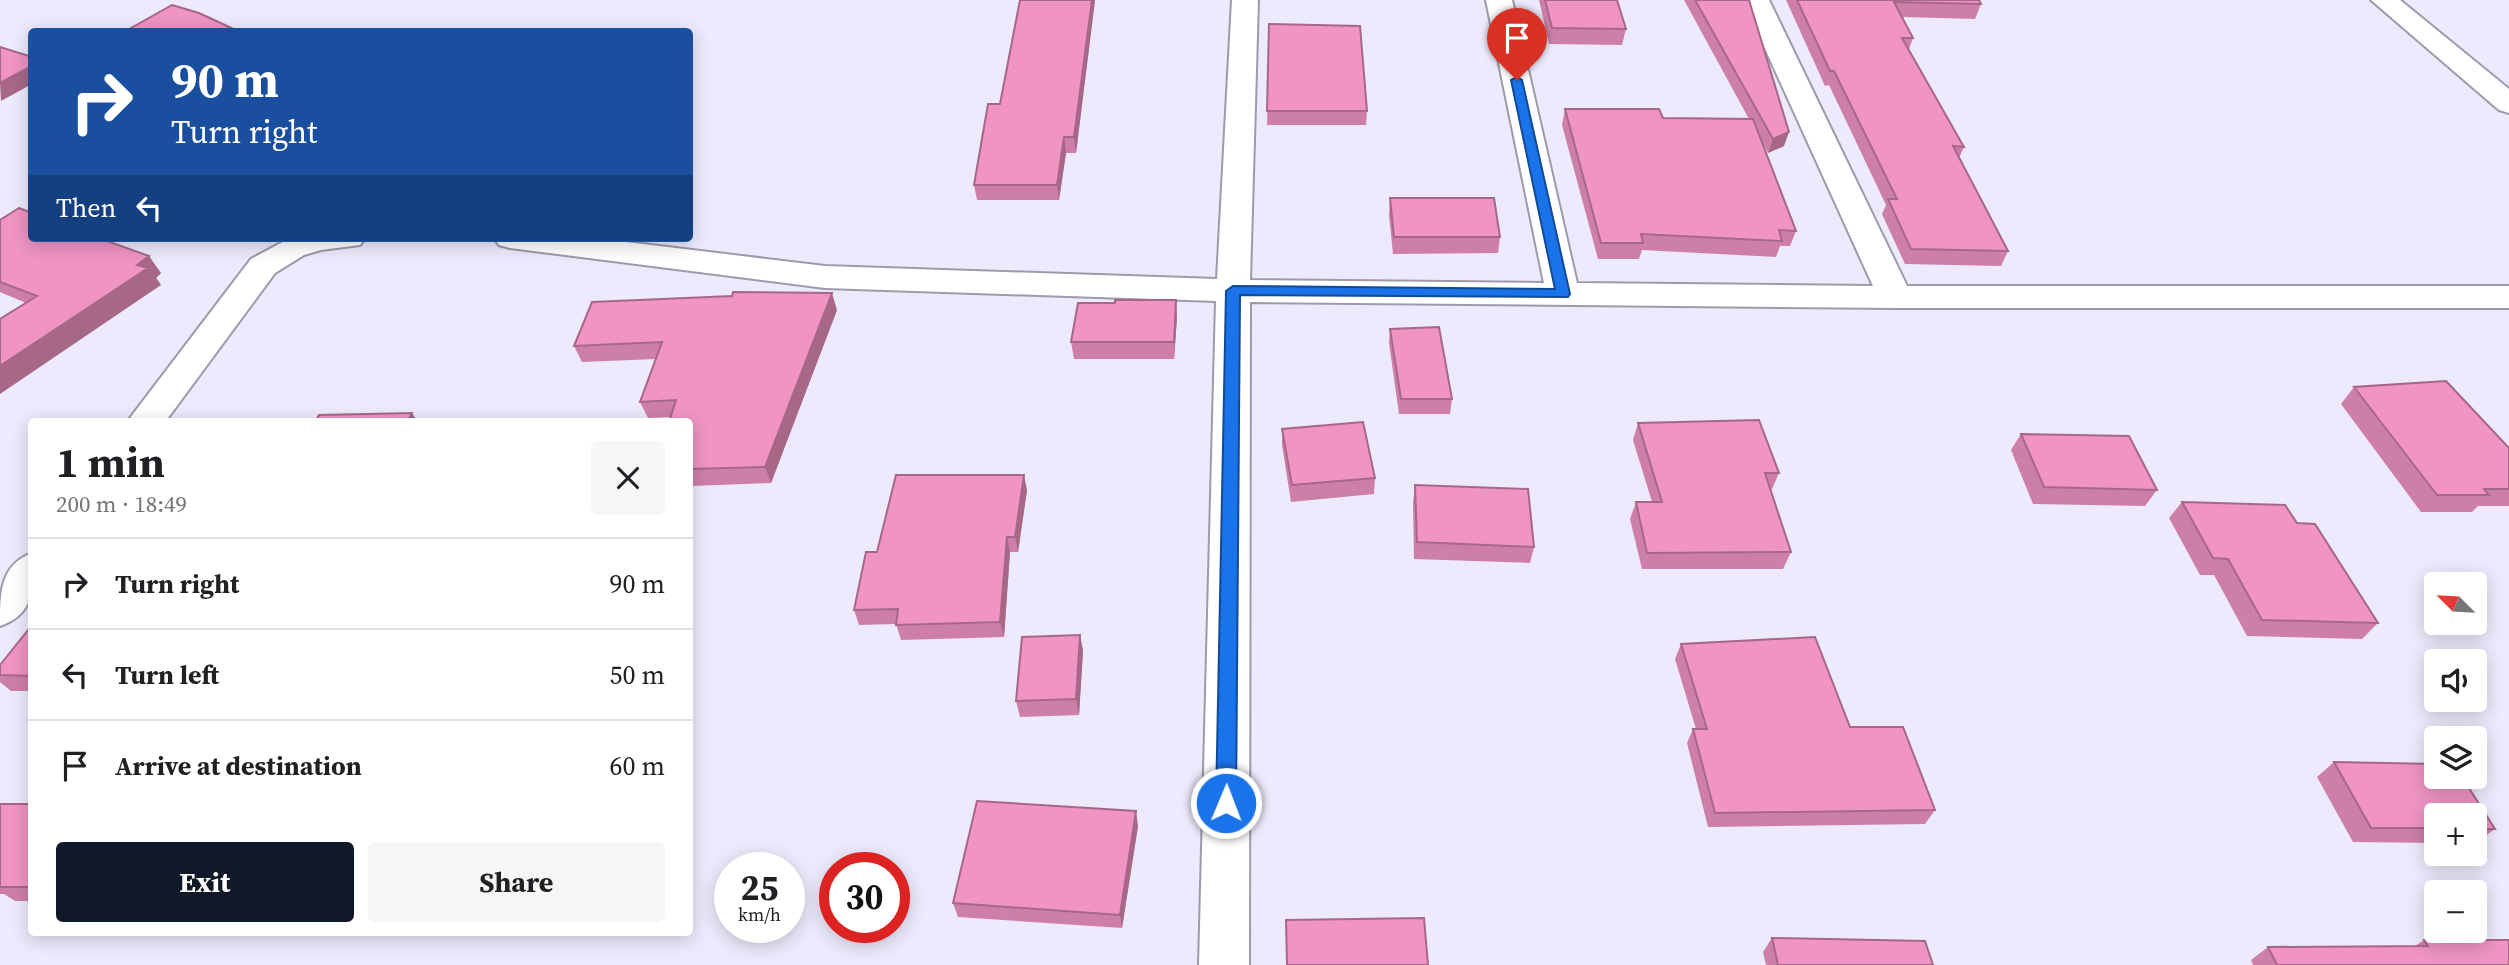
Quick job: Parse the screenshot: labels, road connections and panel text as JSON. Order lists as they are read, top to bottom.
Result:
{
  "north": "top left",
  "page": {
    "turn": ["90 m", "Turn right"],
    "then": "Then",
    "heading": ["1 min", "200 m · 18:49"],
    "list": [
      {
        "name": "Turn right",
        "value": "90 m"
      },
      {
        "name": "Turn left",
        "value": "50 m"
      },
      {
        "name": "Arrive at destination",
        "value": "60 m"
      }
    ],
    "map_buttons": ["+", "−"],
    "buttons": ["Exit", "Share"],
    "speed": "25 km/h",
    "limit": "30"
  }
}
